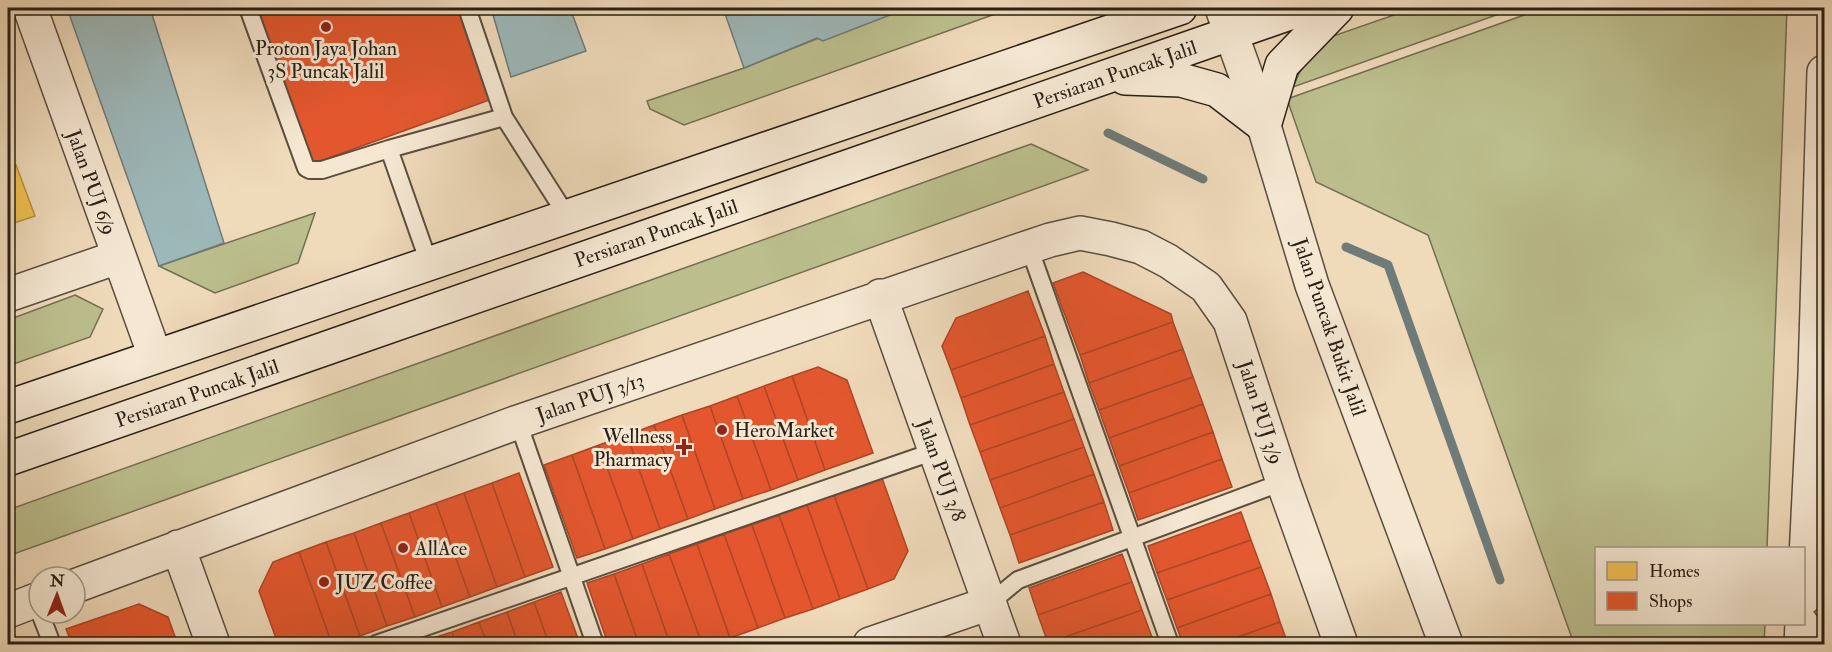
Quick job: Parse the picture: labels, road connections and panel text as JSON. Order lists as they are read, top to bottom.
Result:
{
  "streets": {
    "street": [
      "Persiaran Puncak Jalil",
      "Jalan PUJ 6/9",
      "Jalan Puncak Bukit Jalil",
      "Jalan PUJ 3/13",
      "Jalan PUJ 3/9",
      "Jalan PUJ 3/8"
    ]
  },
  "crossings": [
    ["Persiaran Puncak Jalil", "Jalan Puncak Bukit Jalil"],
    ["Jalan PUJ 3/13", "Jalan PUJ 3/9"],
    ["Jalan PUJ 3/13", "Jalan PUJ 3/8"]
  ],
  "places": {
    "other": [
      "Proton Jaya Johan 3S Puncak Jalil",
      "HeroMarket",
      "AllAce",
      "JUZ Coffee"
    ],
    "health": ["Wellness Pharmacy"]
  },
  "legend": ["Homes", "Shops"],
  "north": "top"
}
